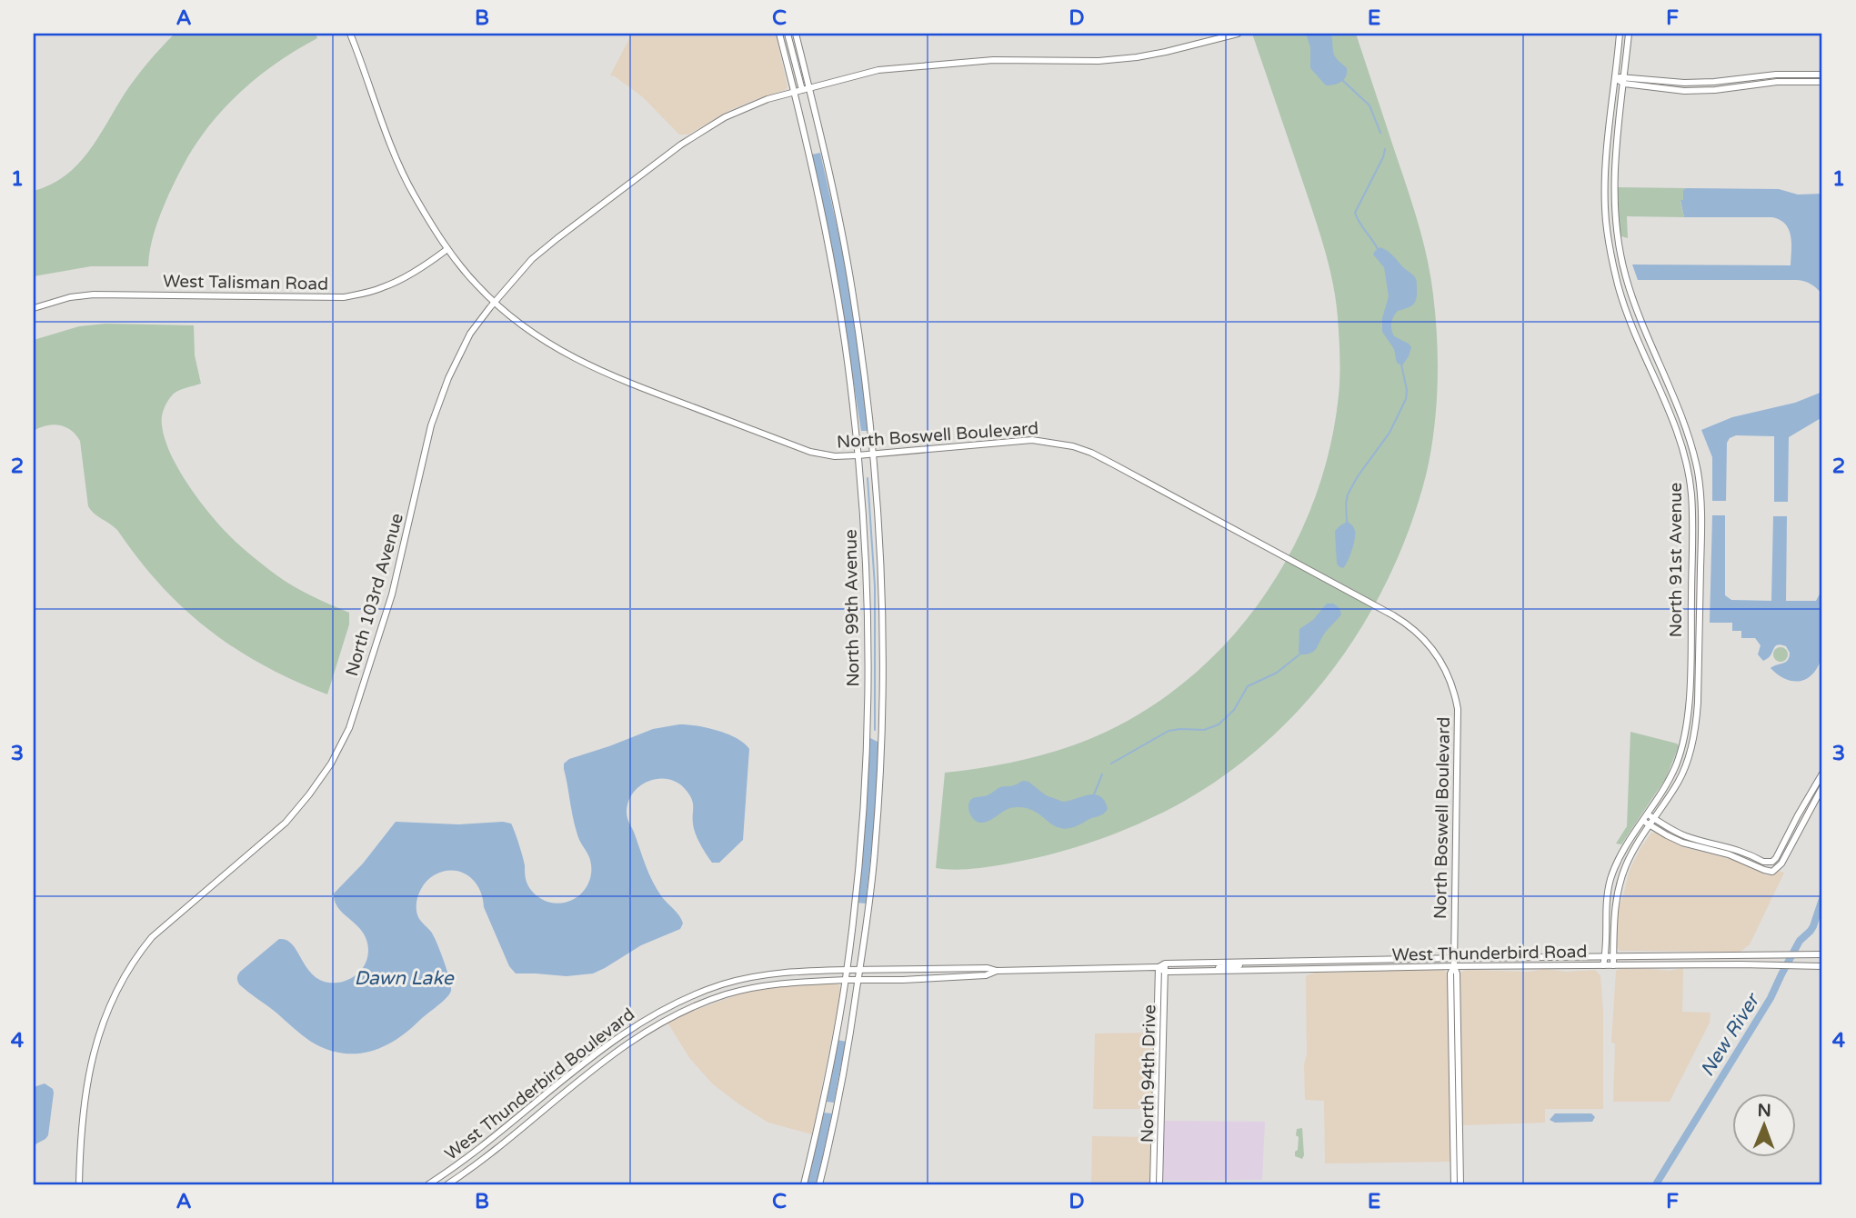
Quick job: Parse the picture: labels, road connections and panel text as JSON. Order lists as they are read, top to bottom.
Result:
{
  "streets": {
    "street": [
      "West Talisman Road",
      "North Boswell Boulevard",
      "North 91st Avenue",
      "North 103rd Avenue",
      "North 99th Avenue",
      "West Thunderbird Road",
      "North 94th Drive",
      "West Thunderbird Boulevard"
    ]
  },
  "crossings": [
    ["West Talisman Road", "North Boswell Boulevard"],
    ["North Boswell Boulevard", "North 103rd Avenue"],
    ["North Boswell Boulevard", "North 99th Avenue"],
    ["North Boswell Boulevard", "West Thunderbird Road"],
    ["North 91st Avenue", "West Thunderbird Road"],
    ["North 103rd Avenue", "North 99th Avenue"],
    ["North 99th Avenue", "West Thunderbird Road"],
    ["North 99th Avenue", "West Thunderbird Boulevard"],
    ["West Thunderbird Road", "North 94th Drive"],
    ["West Thunderbird Road", "West Thunderbird Boulevard"]
  ],
  "water": ["Dawn Lake", "New River"],
  "north": "top",
  "grid": {
    "columns": [
      "A",
      "B",
      "C",
      "D",
      "E",
      "F"
    ],
    "rows": [
      "1",
      "2",
      "3",
      "4"
    ]
  }
}
